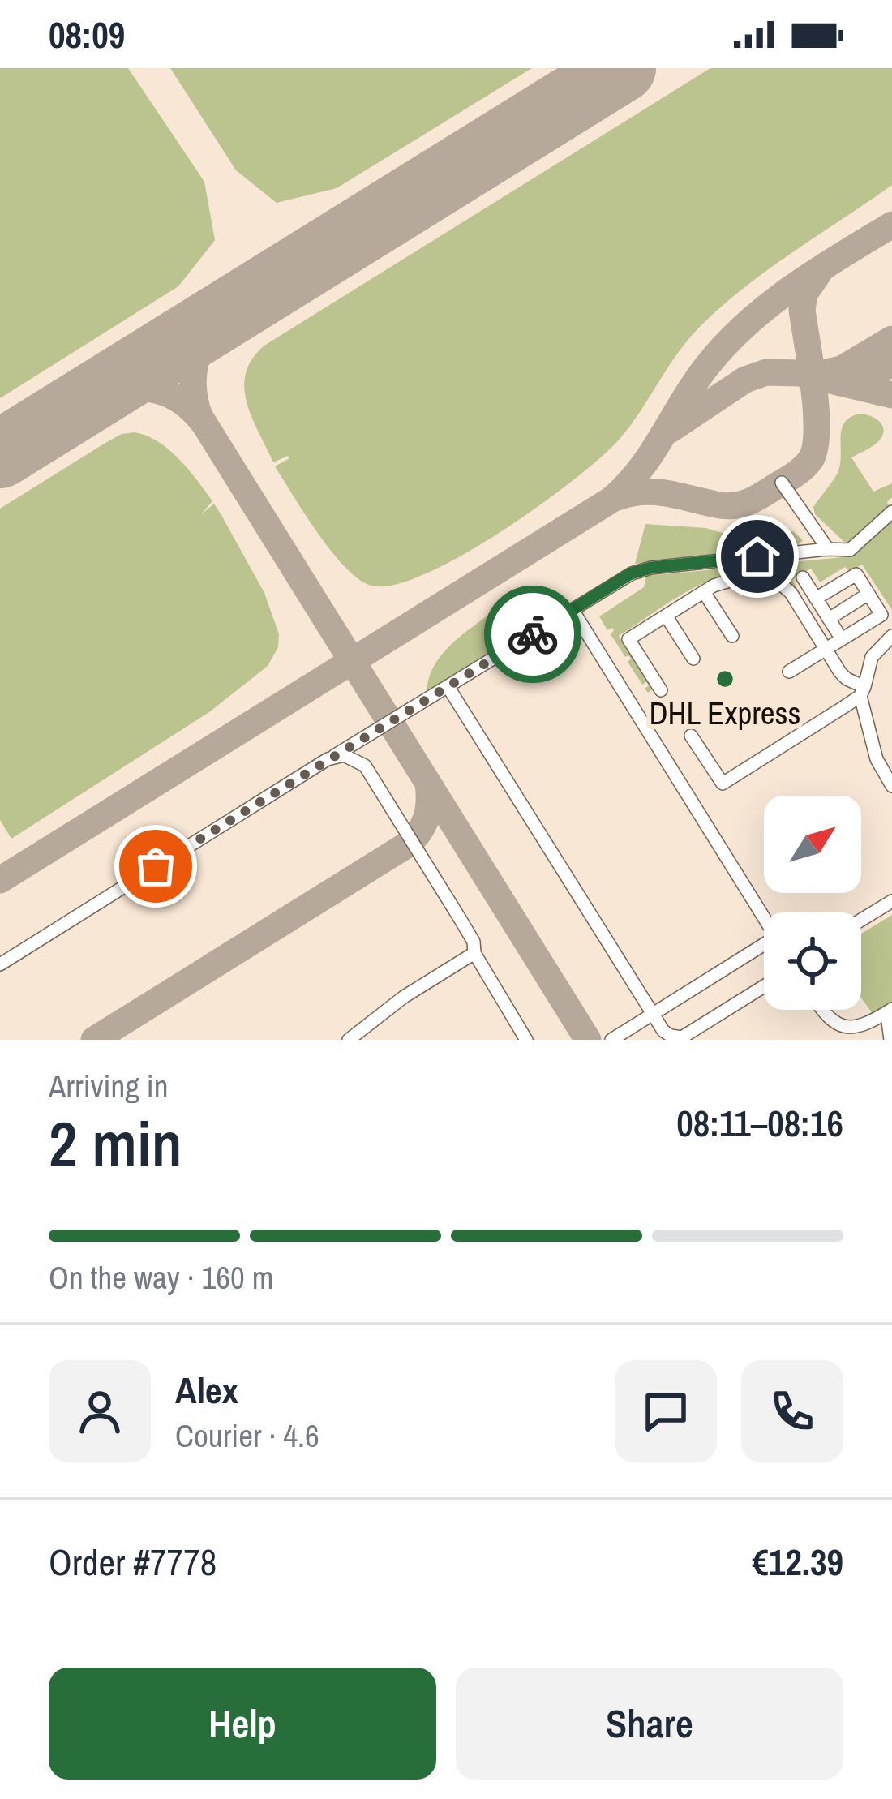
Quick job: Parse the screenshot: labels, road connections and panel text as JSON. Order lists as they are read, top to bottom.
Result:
{
  "places": ["DHL Express"],
  "north": "top right",
  "page": {
    "status": "08:09",
    "heading": ["2 min", "Arriving in", "08:11–08:16"],
    "panel": [
      "Alex",
      "Courier · 4.6",
      "Order #7778",
      "€12.39"
    ],
    "bar": "On the way · 160 m",
    "buttons": ["Help", "Share"]
  }
}
